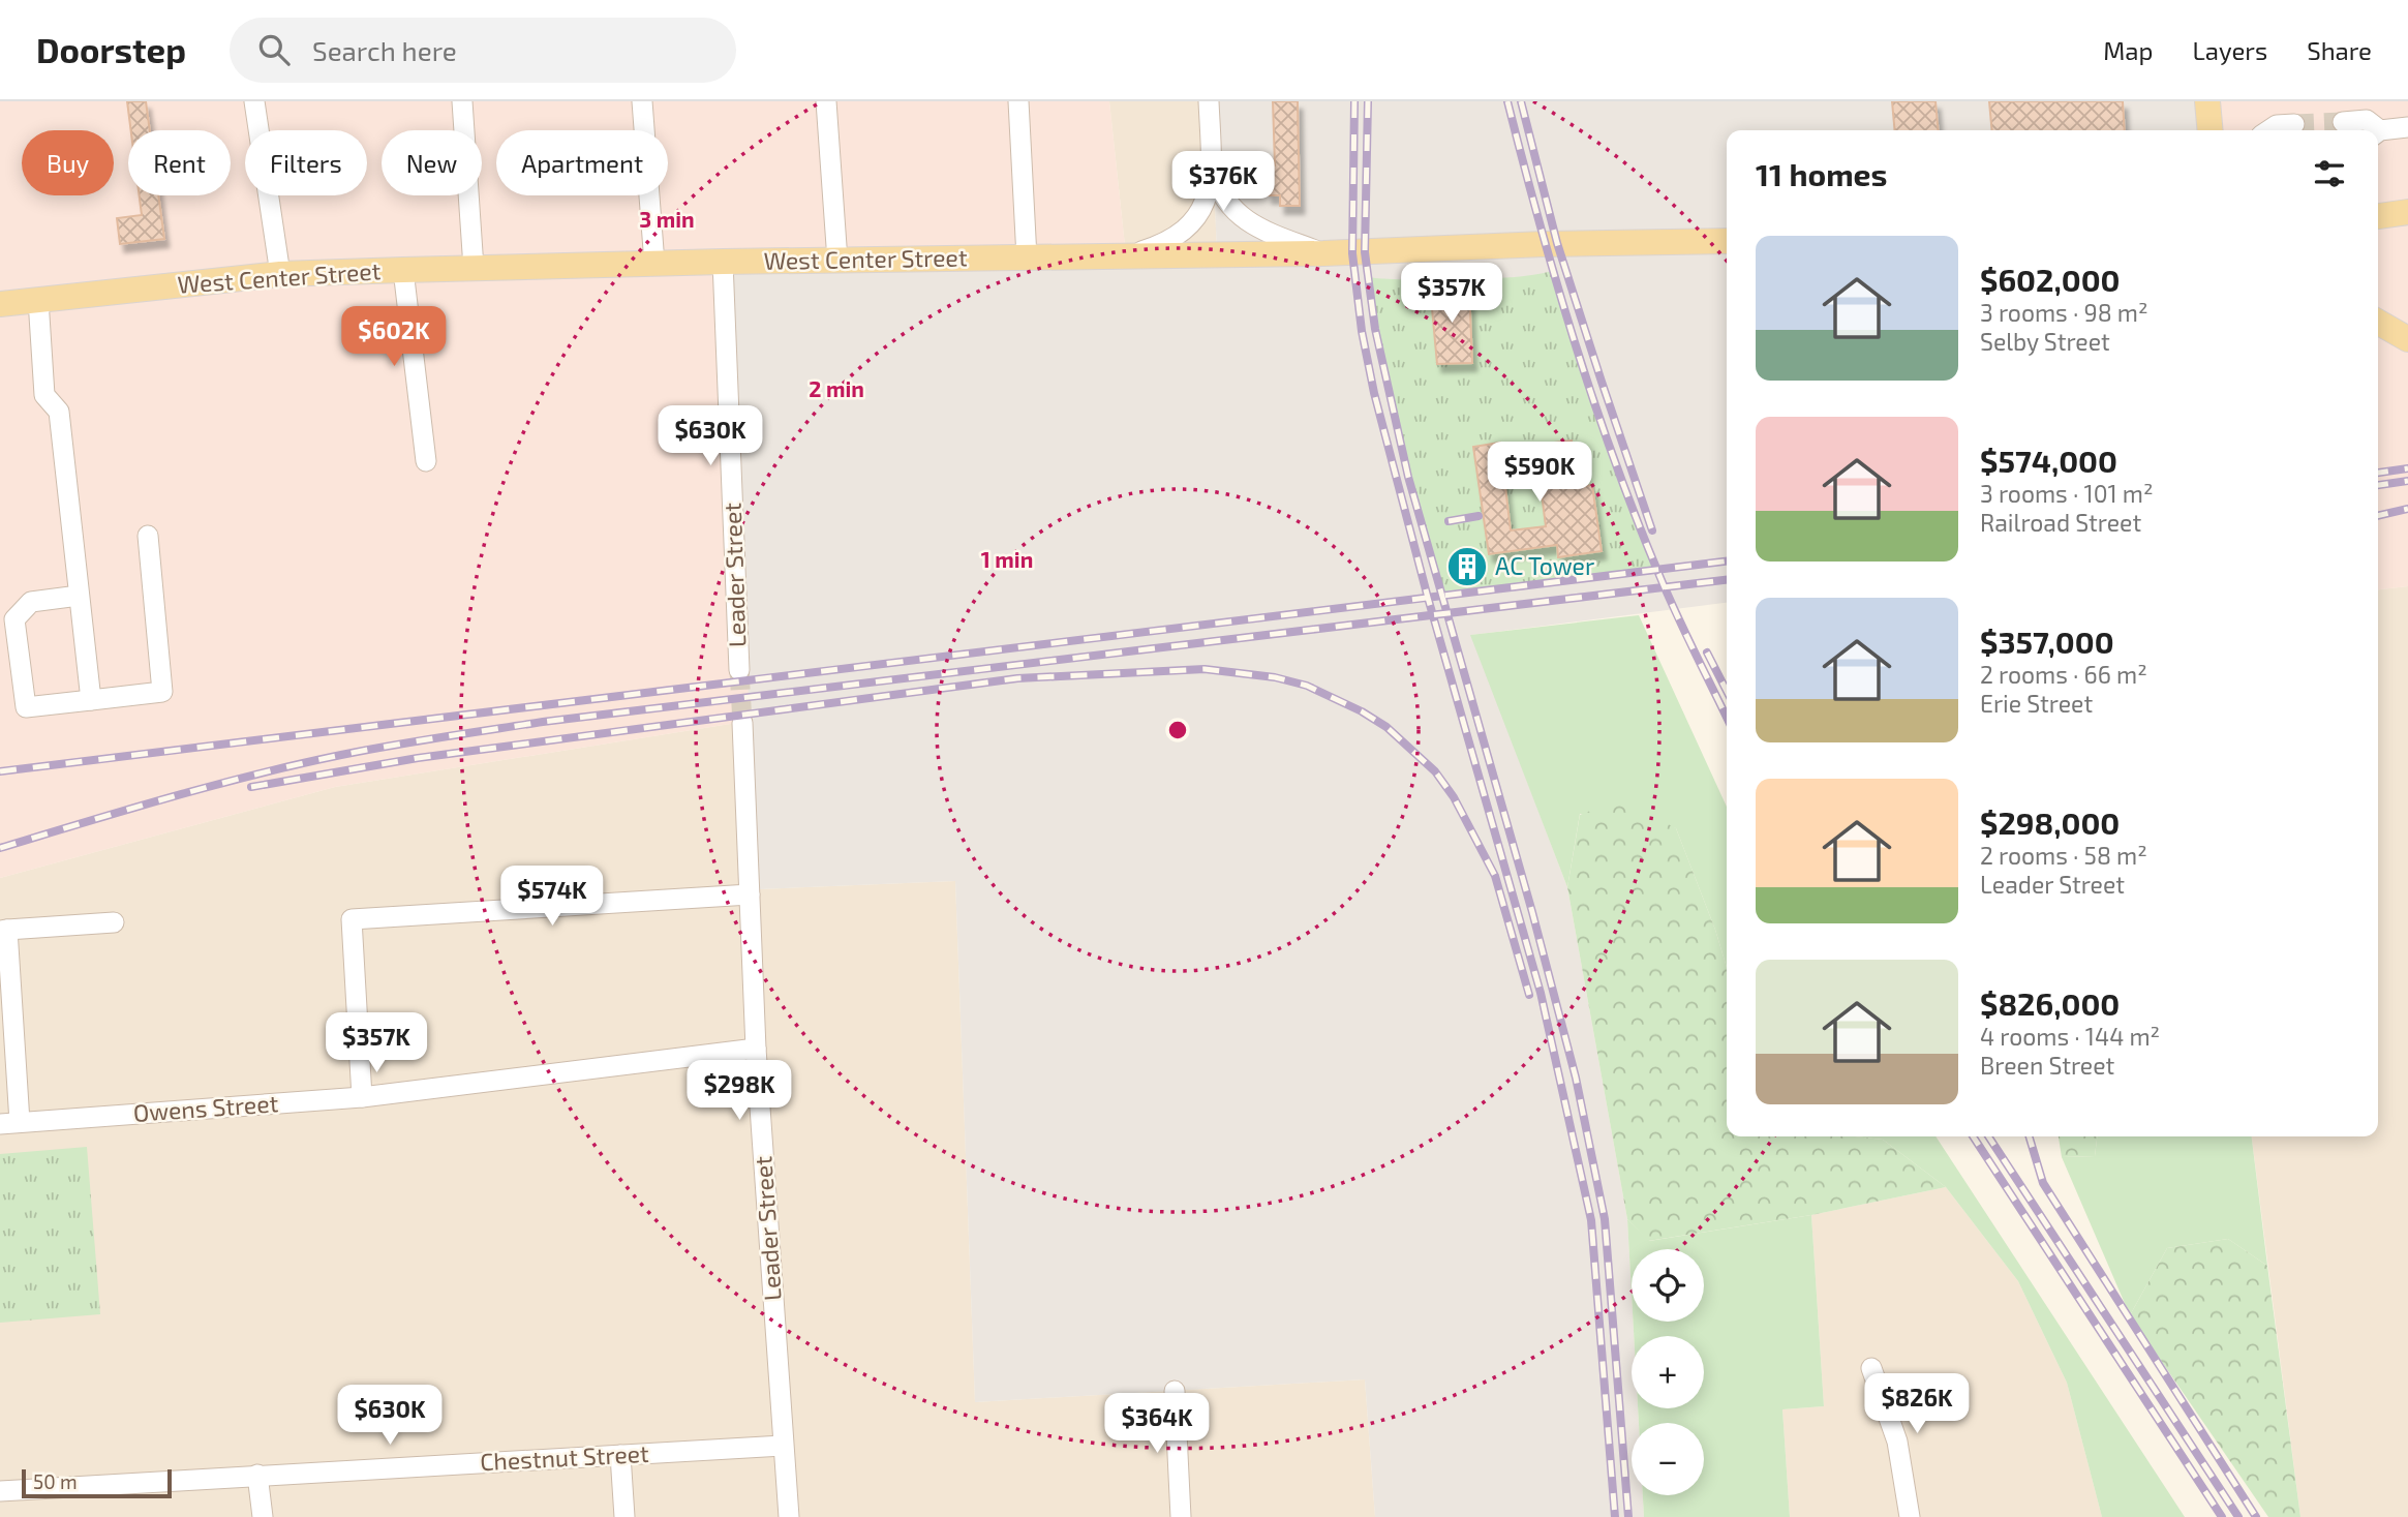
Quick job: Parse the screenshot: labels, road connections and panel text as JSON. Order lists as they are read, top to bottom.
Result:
{
  "streets": {
    "main road": ["West Center Street"],
    "street": ["Leader Street", "Owens Street", "Chestnut Street"]
  },
  "crossings": [
    ["West Center Street", "Leader Street"],
    ["Leader Street", "Owens Street"],
    ["Leader Street", "Chestnut Street"]
  ],
  "places": {
    "building": ["AC Tower"]
  },
  "scale_bar": "50 m",
  "page": {
    "header": "Doorstep",
    "search": "Search here",
    "nav": ["Map", "Layers", "Share"],
    "chip": [
      "Buy",
      "Rent",
      "Filters",
      "New",
      "Apartment"
    ],
    "heading": "11 homes",
    "price": [
      "$376K",
      "$357K",
      "$602K",
      "$630K",
      "$590K",
      "$574K",
      "$357K",
      "$298K",
      "$826K",
      "$630K",
      "$364K"
    ],
    "list": [
      {
        "name": "$602,000",
        "note": "3 rooms · 98 m² · Selby Street"
      },
      {
        "name": "$574,000",
        "note": "3 rooms · 101 m² · Railroad Street"
      },
      {
        "name": "$357,000",
        "note": "2 rooms · 66 m² · Erie Street"
      },
      {
        "name": "$298,000",
        "note": "2 rooms · 58 m² · Leader Street"
      },
      {
        "name": "$826,000",
        "note": "4 rooms · 144 m² · Breen Street"
      }
    ],
    "map_buttons": ["+", "−"],
    "scale": "50 m"
  },
  "rings": ["3 min", "2 min", "1 min"]
}
